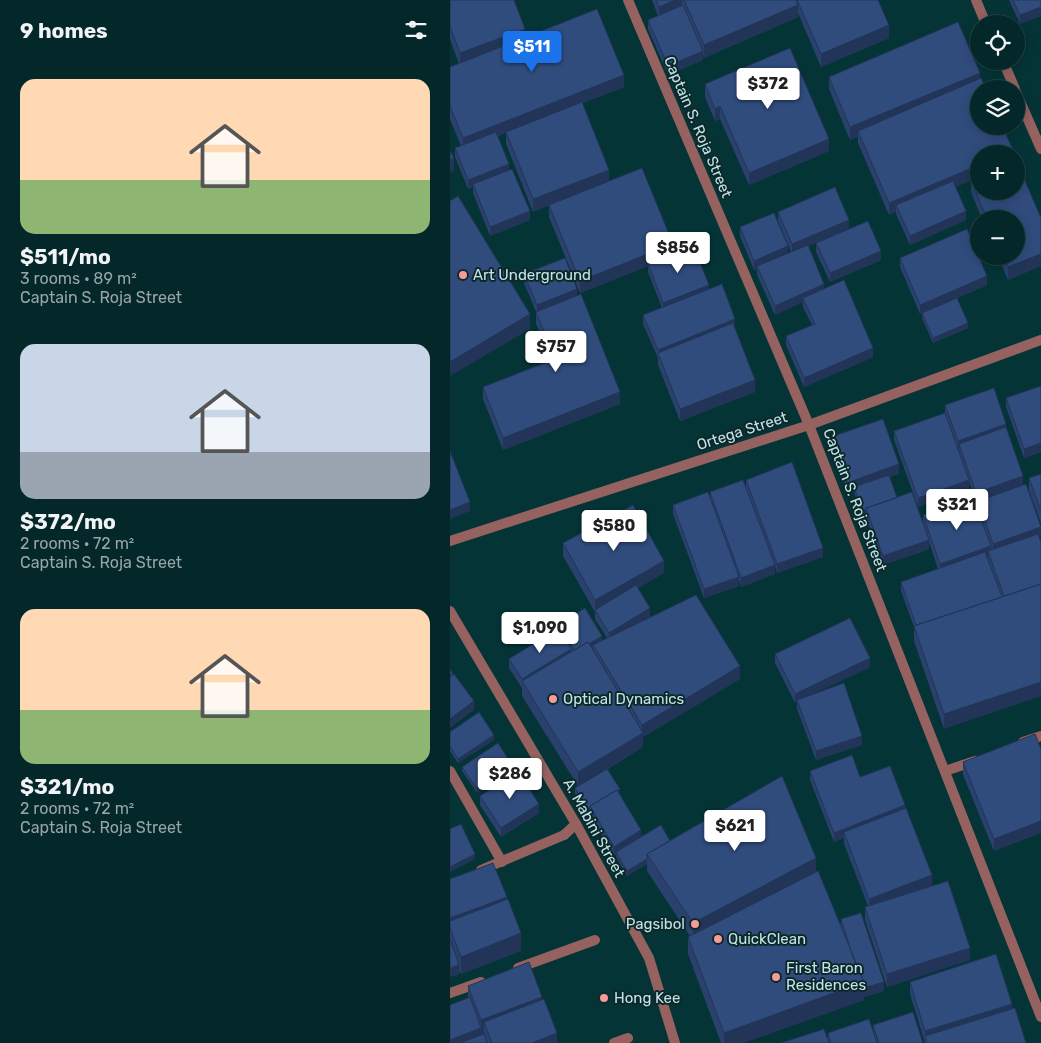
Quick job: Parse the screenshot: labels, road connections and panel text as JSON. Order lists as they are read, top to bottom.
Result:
{
  "streets": {
    "street": ["Captain S. Roja Street", "Ortega Street", "A. Mabini Street"]
  },
  "crossings": [
    ["Captain S. Roja Street", "Ortega Street"]
  ],
  "places": [
    "Art Underground",
    "Optical Dynamics",
    "Pagsibol",
    "QuickClean",
    "First Baron Residences",
    "Hong Kee"
  ],
  "page": {
    "heading": "9 homes",
    "map_buttons": ["+", "−"],
    "price": [
      "$511",
      "$372",
      "$856",
      "$757",
      "$321",
      "$580",
      "$1,090",
      "$286",
      "$621"
    ],
    "list": [
      {
        "name": "$511/mo",
        "note": "3 rooms · 89 m² · Captain S. Roja Street"
      },
      {
        "name": "$372/mo",
        "note": "2 rooms · 72 m² · Captain S. Roja Street"
      },
      {
        "name": "$321/mo",
        "note": "2 rooms · 72 m² · Captain S. Roja Street"
      }
    ]
  }
}
